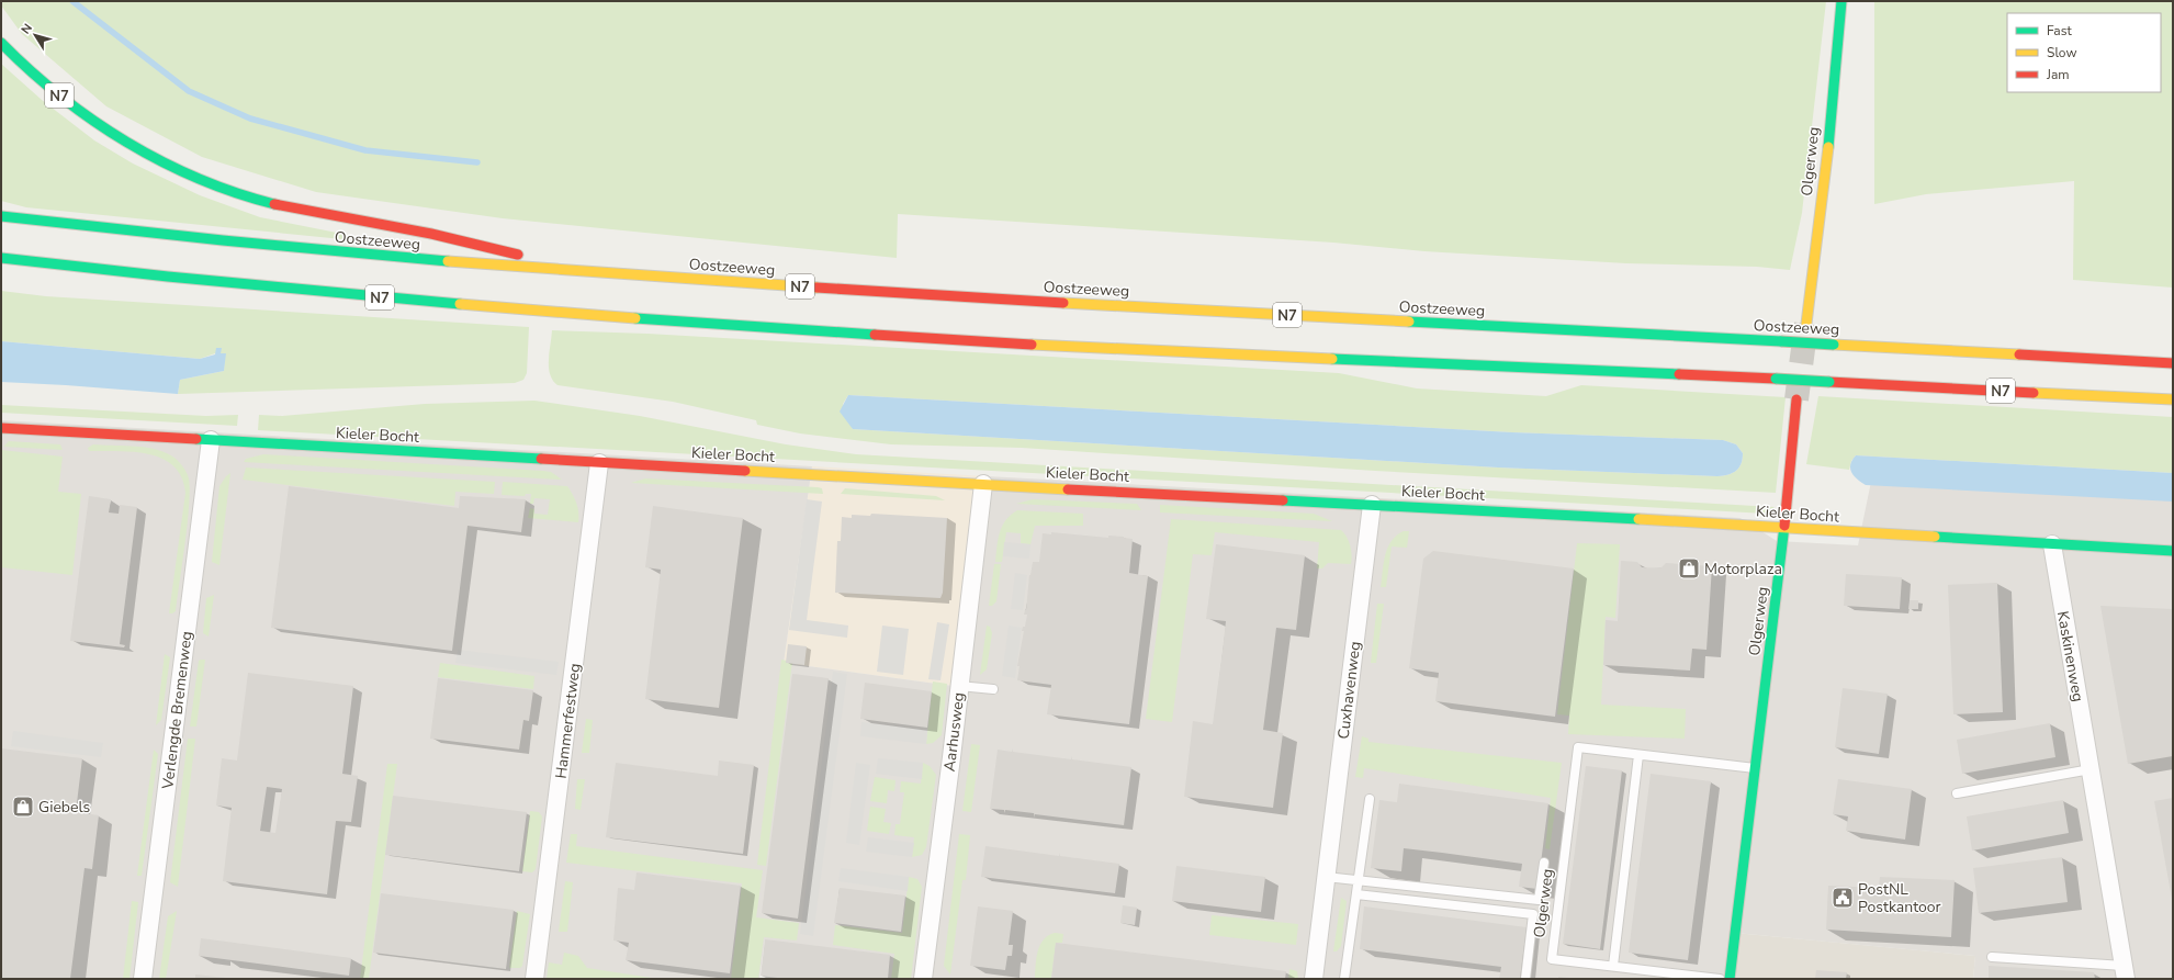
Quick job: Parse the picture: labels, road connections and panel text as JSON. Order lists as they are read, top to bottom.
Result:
{
  "streets": {
    "main road": [
      "N7",
      "Olgerweg",
      "Oostzeeweg",
      "Kieler Bocht"
    ],
    "street": [
      "Kaskinenweg",
      "Cuxhavenweg",
      "Verlengde Bremenweg",
      "Hammerfestweg",
      "Aarhusweg"
    ]
  },
  "crossings": [
    ["N7", "Oostzeeweg"],
    ["Olgerweg", "Kieler Bocht"],
    ["Kieler Bocht", "Kaskinenweg"],
    ["Kieler Bocht", "Cuxhavenweg"],
    ["Kieler Bocht", "Verlengde Bremenweg"],
    ["Kieler Bocht", "Hammerfestweg"],
    ["Kieler Bocht", "Aarhusweg"]
  ],
  "places": {
    "shop": ["Motorplaza", "Giebels"],
    "public building": ["PostNL Postkantoor"]
  },
  "legend": ["Fast", "Slow", "Jam"],
  "north": "top left"
}
